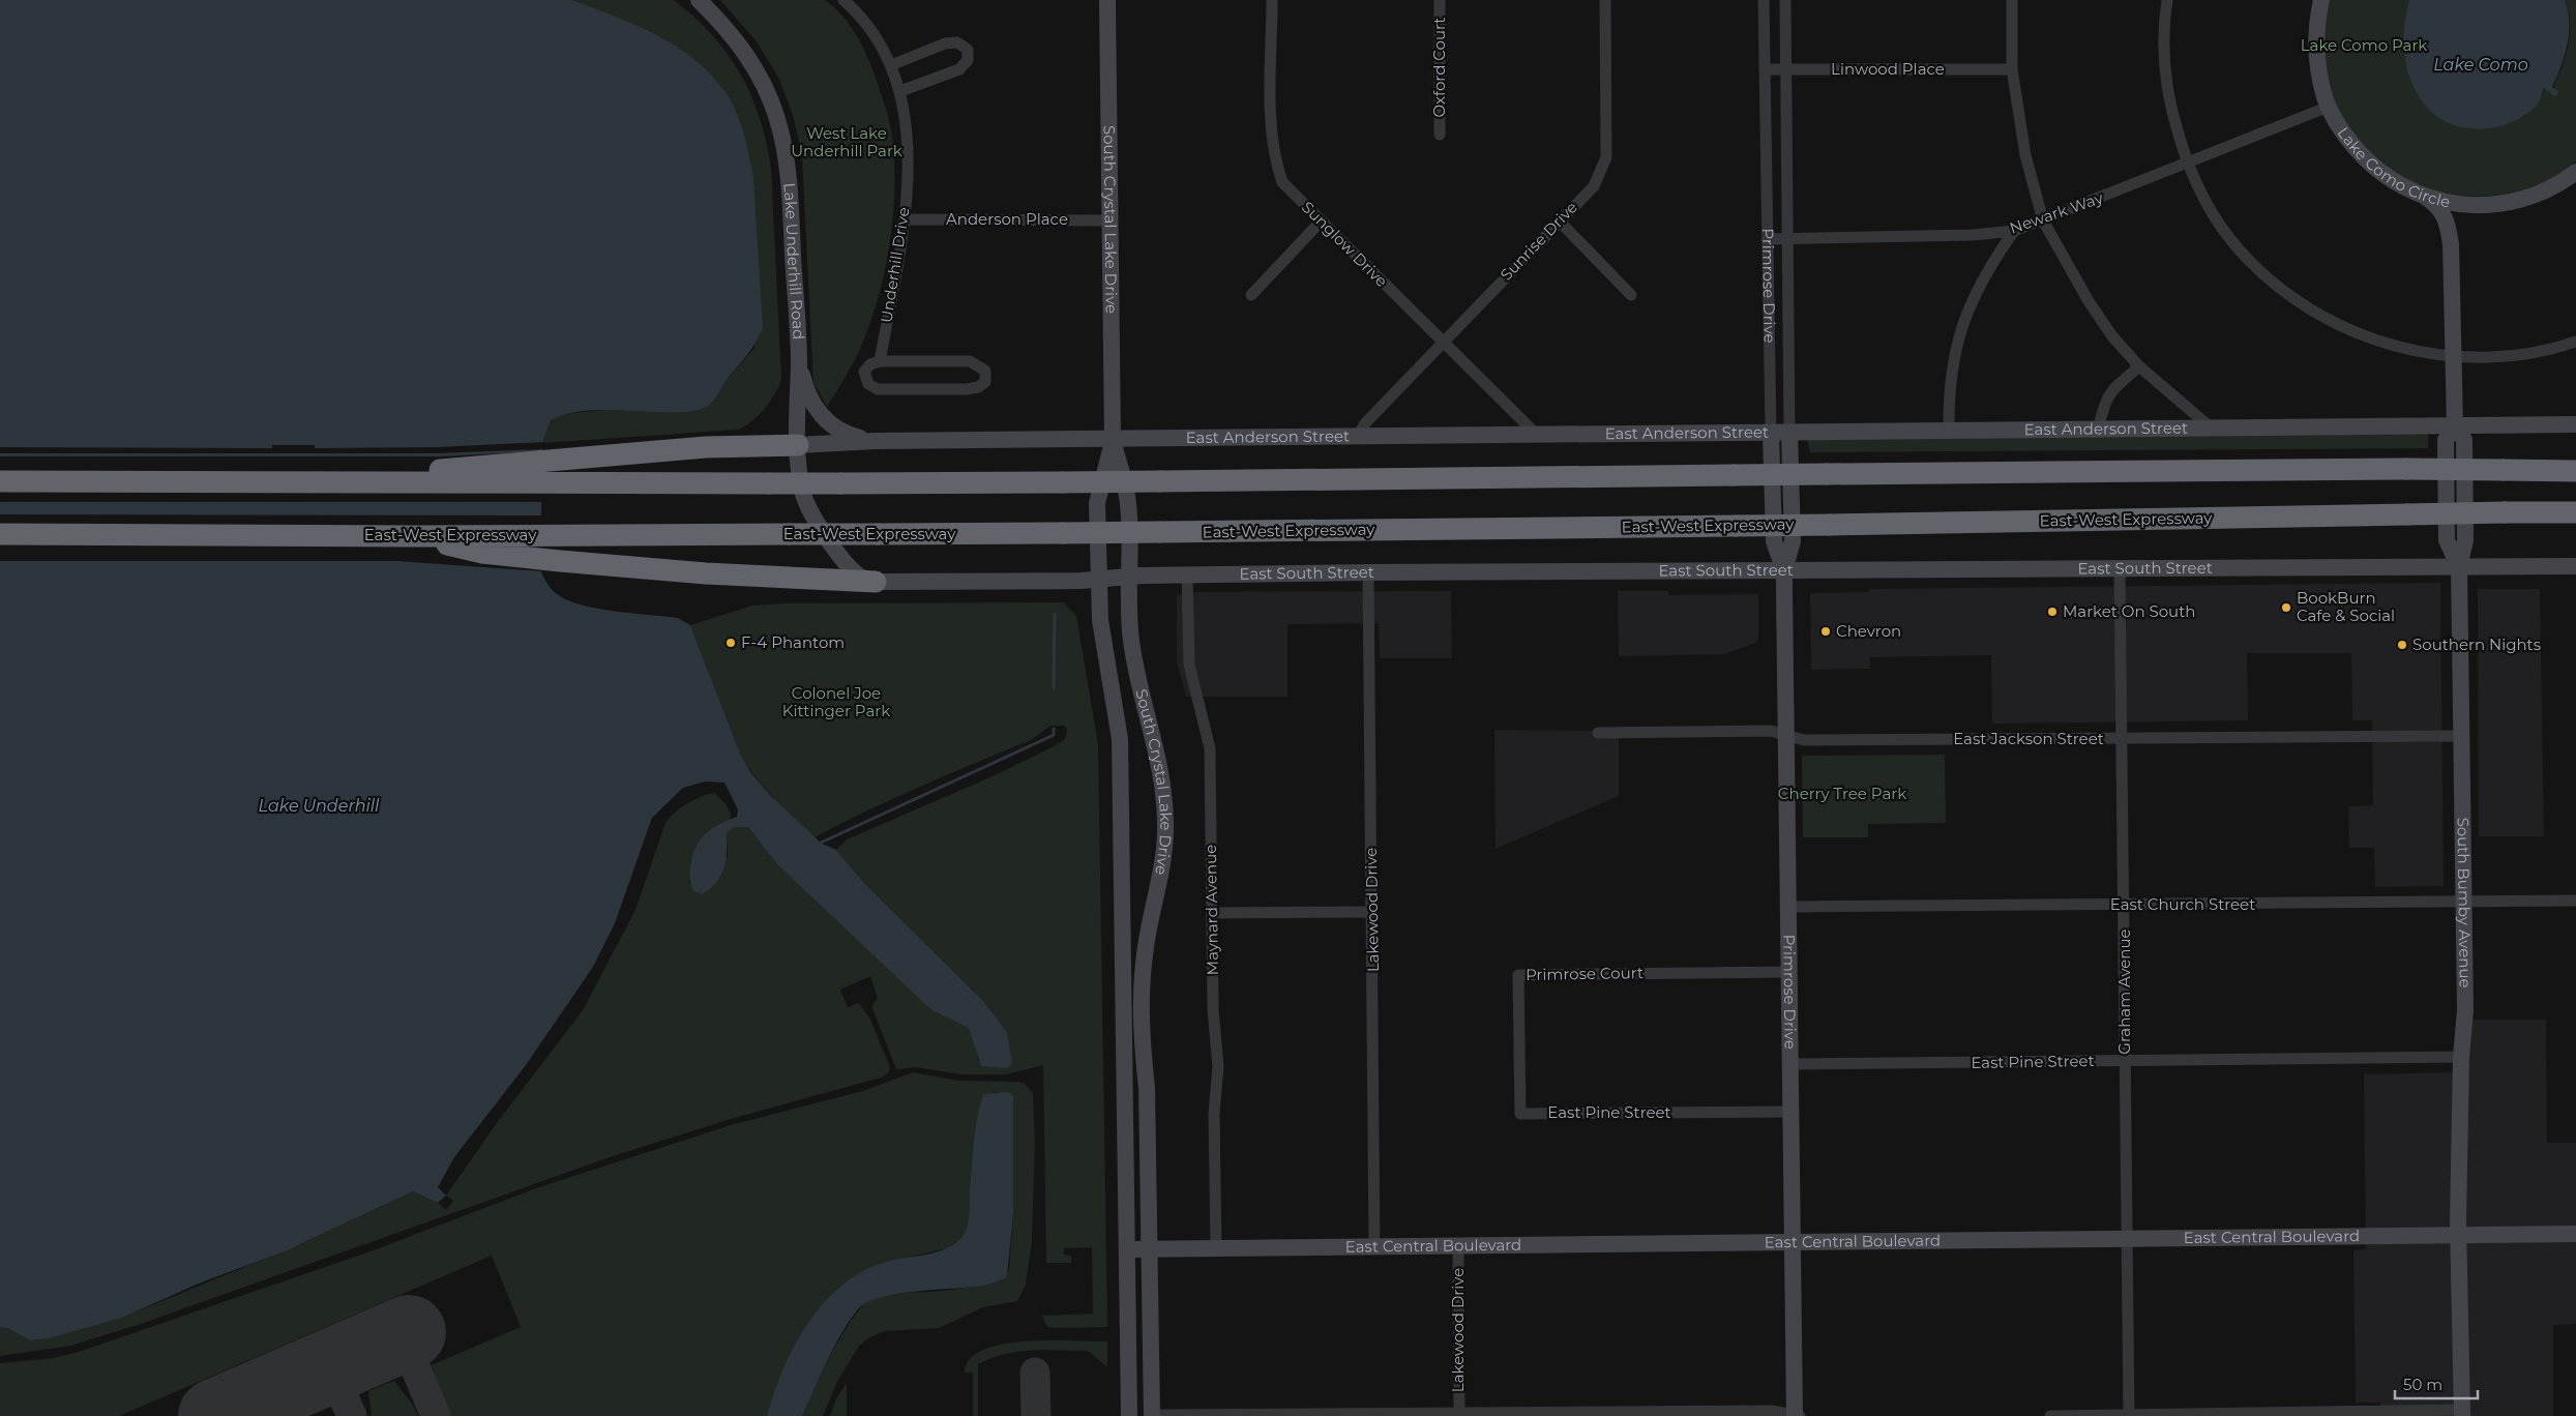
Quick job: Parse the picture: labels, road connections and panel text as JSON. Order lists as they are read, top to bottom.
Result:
{
  "streets": {
    "highway": ["East-West Expressway"],
    "main road": [
      "Lake Como Circle",
      "South Crystal Lake Drive",
      "Lake Underhill Road",
      "Primrose Drive",
      "East Anderson Street",
      "East South Street",
      "South Bumby Avenue",
      "East Central Boulevard"
    ],
    "street": [
      "Oxford Court",
      "Linwood Place",
      "Newark Way",
      "Anderson Place",
      "Sunrise Drive",
      "Sunglow Drive",
      "Underhill Drive",
      "East Jackson Street",
      "East Church Street",
      "Maynard Avenue",
      "Lakewood Drive",
      "Primrose Court",
      "Graham Avenue",
      "East Pine Street"
    ]
  },
  "crossings": [
    ["Linwood Place", "Primrose Drive"],
    ["Lake Como Circle", "Newark Way"],
    ["Lake Como Circle", "South Bumby Avenue"],
    ["Newark Way", "Primrose Drive"],
    ["Anderson Place", "South Crystal Lake Drive"],
    ["Anderson Place", "Underhill Drive"],
    ["South Crystal Lake Drive", "East Anderson Street"],
    ["South Crystal Lake Drive", "East South Street"],
    ["South Crystal Lake Drive", "East Central Boulevard"],
    ["Sunrise Drive", "Sunglow Drive"],
    ["Sunrise Drive", "East Anderson Street"],
    ["Sunglow Drive", "East Anderson Street"],
    ["Lake Underhill Road", "East Anderson Street"],
    ["Lake Underhill Road", "East South Street"],
    ["Primrose Drive", "East Anderson Street"],
    ["Primrose Drive", "East South Street"],
    ["Primrose Drive", "East Jackson Street"],
    ["Primrose Drive", "East Church Street"],
    ["Primrose Drive", "Primrose Court"],
    ["Primrose Drive", "East Pine Street"],
    ["Primrose Drive", "East Central Boulevard"],
    ["East Anderson Street", "South Bumby Avenue"],
    ["East South Street", "South Bumby Avenue"],
    ["East South Street", "Maynard Avenue"],
    ["East South Street", "Lakewood Drive"],
    ["East South Street", "Graham Avenue"],
    ["East Jackson Street", "South Bumby Avenue"],
    ["East Jackson Street", "Graham Avenue"],
    ["South Bumby Avenue", "East Church Street"],
    ["South Bumby Avenue", "East Pine Street"],
    ["South Bumby Avenue", "East Central Boulevard"],
    ["East Church Street", "Graham Avenue"],
    ["Maynard Avenue", "East Central Boulevard"],
    ["Lakewood Drive", "East Central Boulevard"],
    ["Primrose Court", "East Pine Street"],
    ["Graham Avenue", "East Pine Street"],
    ["Graham Avenue", "East Central Boulevard"]
  ],
  "water": ["Lake Como", "Lake Underhill"],
  "parks": [
    "Lake Como Park",
    "West Lake Underhill Park",
    "Colonel Joe Kittinger Park",
    "Cherry Tree Park"
  ],
  "places": [
    "BookBurn Cafe & Social",
    "Market On South",
    "Chevron",
    "F-4 Phantom",
    "Southern Nights"
  ],
  "scale_bar": "50 m"
}
